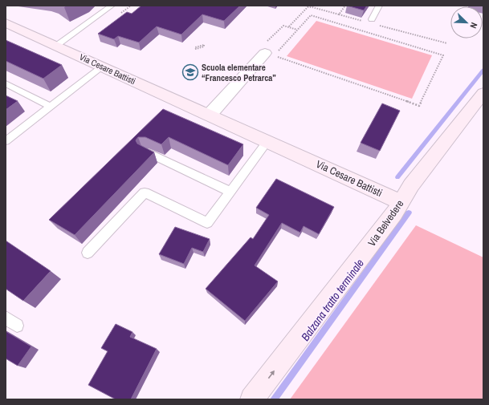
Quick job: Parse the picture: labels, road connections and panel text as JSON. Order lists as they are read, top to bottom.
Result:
{
  "streets": {
    "street": ["Via Cesare Battisti", "Via Belvedere"]
  },
  "crossings": [
    ["Via Cesare Battisti", "Via Belvedere"]
  ],
  "one_way": ["Via Belvedere"],
  "water": ["Balzana tratto terminale"],
  "places": {
    "school or university": ["Scuola elementare “Francesco Petrarca”"]
  },
  "north": "bottom right"
}
